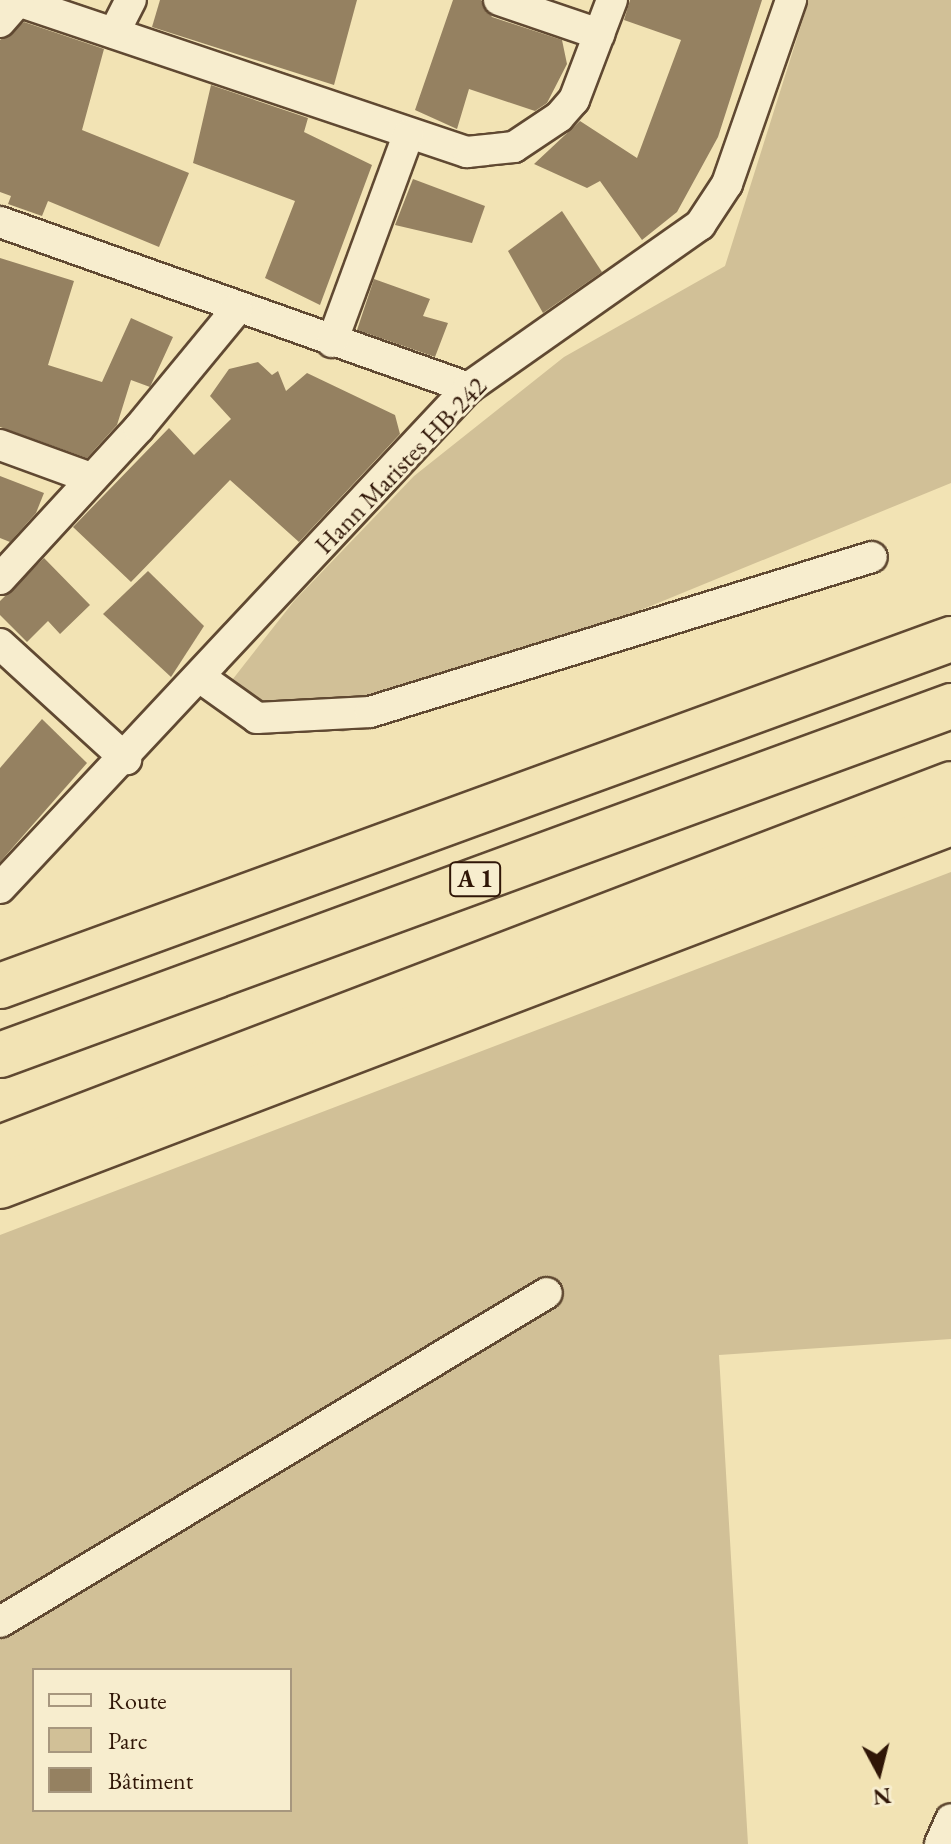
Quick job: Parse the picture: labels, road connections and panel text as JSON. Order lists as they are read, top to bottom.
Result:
{
  "streets": {
    "highway": ["A 1"],
    "street": ["Hann Maristes HB-242"]
  },
  "legend": ["Route", "Parc", "Bâtiment"],
  "north": "bottom"
}
